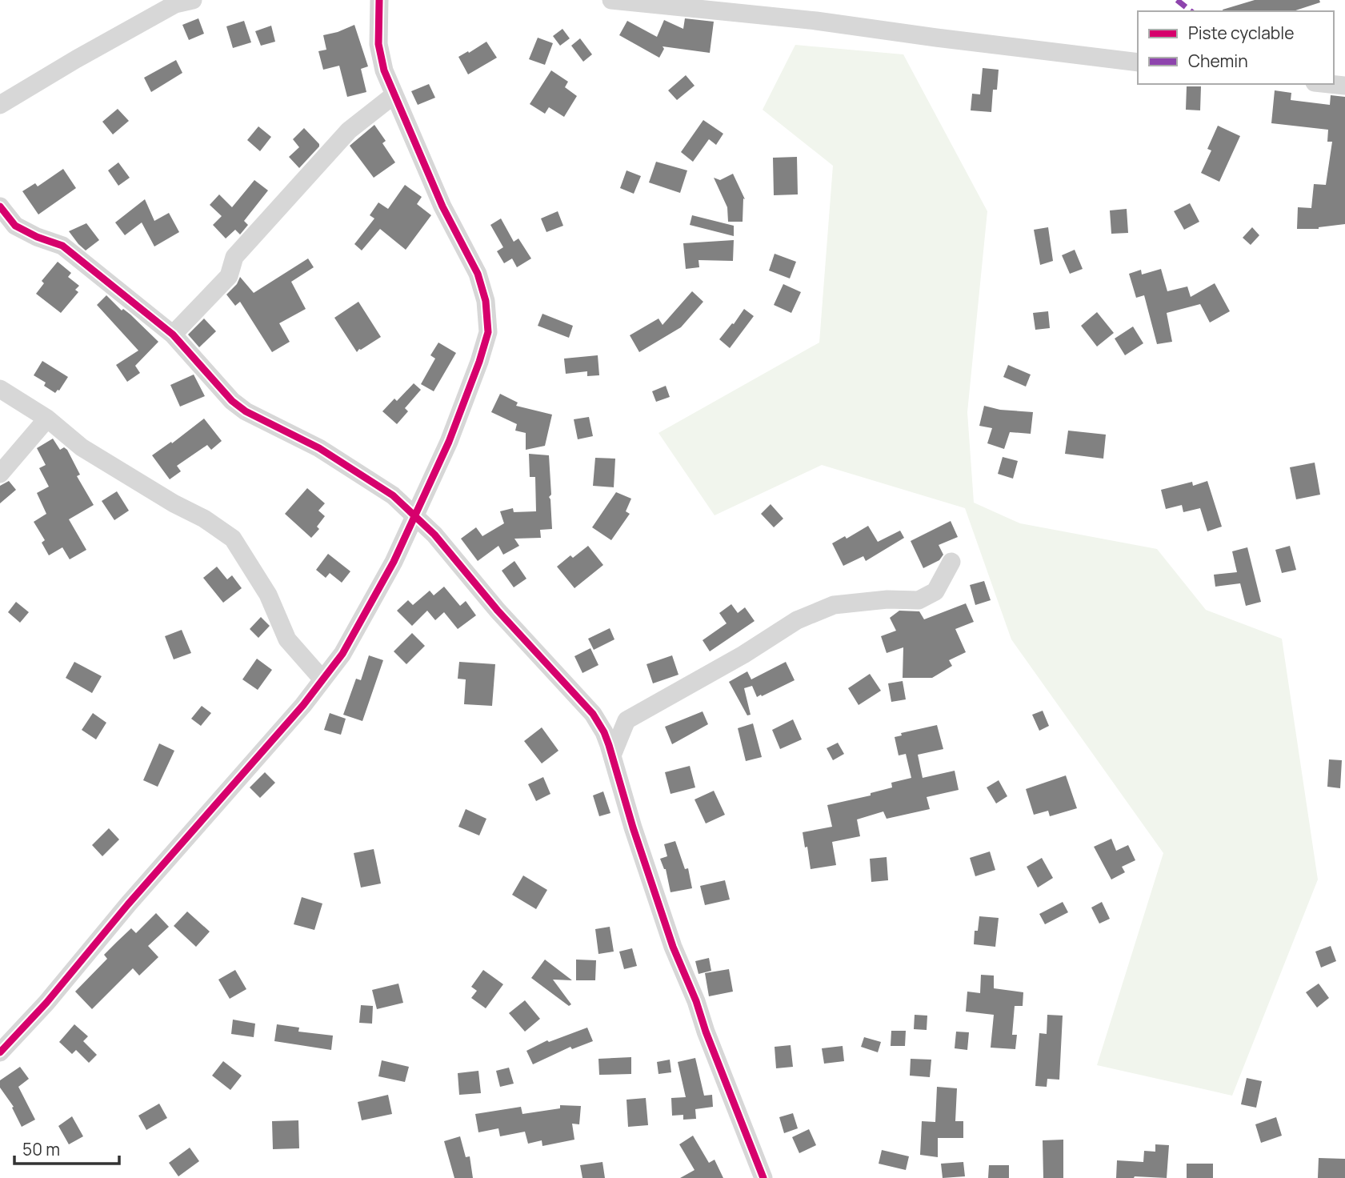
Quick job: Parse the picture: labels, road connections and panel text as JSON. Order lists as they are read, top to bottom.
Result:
{
  "legend": ["Piste cyclable", "Chemin"],
  "scale_bar": "50 m"
}
